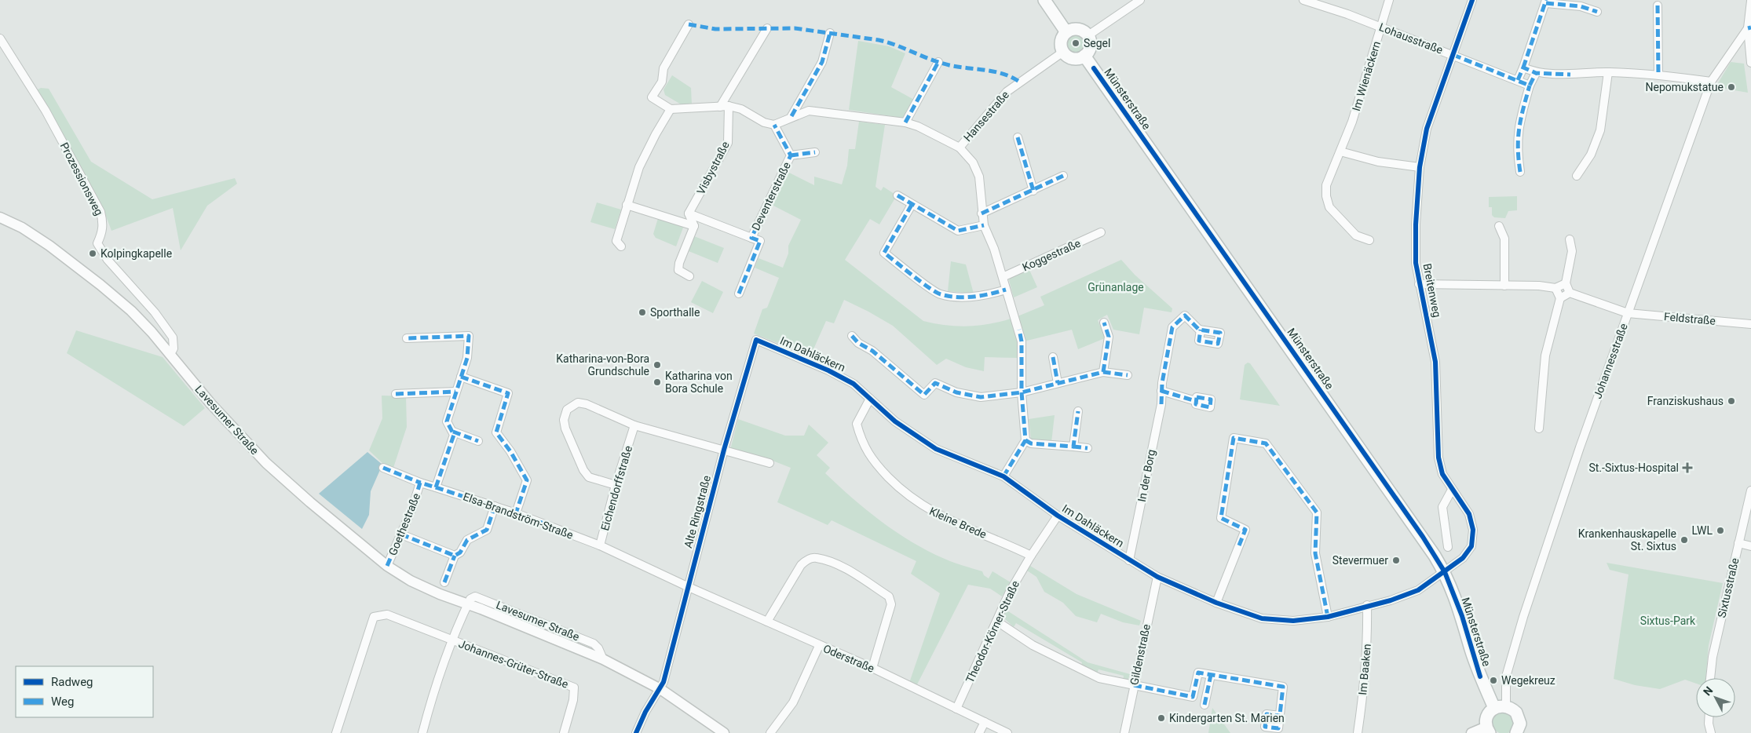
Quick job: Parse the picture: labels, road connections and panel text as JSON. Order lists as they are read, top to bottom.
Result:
{
  "streets": {
    "main road": ["Münsterstraße"],
    "street": [
      "Lohausstraße",
      "Im Wienäckern",
      "Hansestraße",
      "Visbystraße",
      "Prozessionsweg",
      "Deventerstraße",
      "Koggestraße",
      "Breitenweg",
      "Feldstraße",
      "Im Dahläckern",
      "Johannesstraße",
      "Lavesumer Straße",
      "In der Borg",
      "Eichendorffstraße",
      "Alte Ringstraße",
      "Elsa-Brandström-Straße",
      "Kleine Brede",
      "Goethestraße",
      "Sixtusstraße",
      "Theodor-Körner-Straße",
      "Gildenstraße",
      "Oderstraße",
      "Johannes-Grüter-Straße",
      "Im Baaken"
    ]
  },
  "crossings": [
    ["Lohausstraße", "Im Wienäckern"],
    ["Lohausstraße", "Breitenweg"],
    ["Münsterstraße", "Hansestraße"],
    ["Münsterstraße", "Breitenweg"],
    ["Münsterstraße", "Im Dahläckern"],
    ["Hansestraße", "Deventerstraße"],
    ["Visbystraße", "Deventerstraße"],
    ["Prozessionsweg", "Lavesumer Straße"],
    ["Breitenweg", "Im Dahläckern"],
    ["Feldstraße", "Johannesstraße"],
    ["Im Dahläckern", "In der Borg"],
    ["Im Dahläckern", "Alte Ringstraße"],
    ["Im Dahläckern", "Kleine Brede"],
    ["Im Dahläckern", "Theodor-Körner-Straße"],
    ["Im Dahläckern", "Gildenstraße"],
    ["Im Dahläckern", "Im Baaken"],
    ["Lavesumer Straße", "Alte Ringstraße"],
    ["Lavesumer Straße", "Goethestraße"],
    ["Eichendorffstraße", "Elsa-Brandström-Straße"],
    ["Alte Ringstraße", "Oderstraße"],
    ["Elsa-Brandström-Straße", "Goethestraße"],
    ["Kleine Brede", "Theodor-Körner-Straße"],
    ["Theodor-Körner-Straße", "Oderstraße"]
  ],
  "parks": ["Grünanlage", "Sixtus-Park"],
  "places": {
    "other": [
      "Segel",
      "Nepomukstatue",
      "Kolpingkapelle",
      "Sporthalle",
      "Katharina-von-Bora Grundschule",
      "Katharina von Bora Schule",
      "Franziskushaus",
      "LWL",
      "Krankenhauskapelle St. Sixtus",
      "Stevermuer",
      "Wegekreuz",
      "Kindergarten St. Marien"
    ],
    "health": ["St.-Sixtus-Hospital"]
  },
  "legend": ["Radweg", "Weg"],
  "north": "top left"
}
